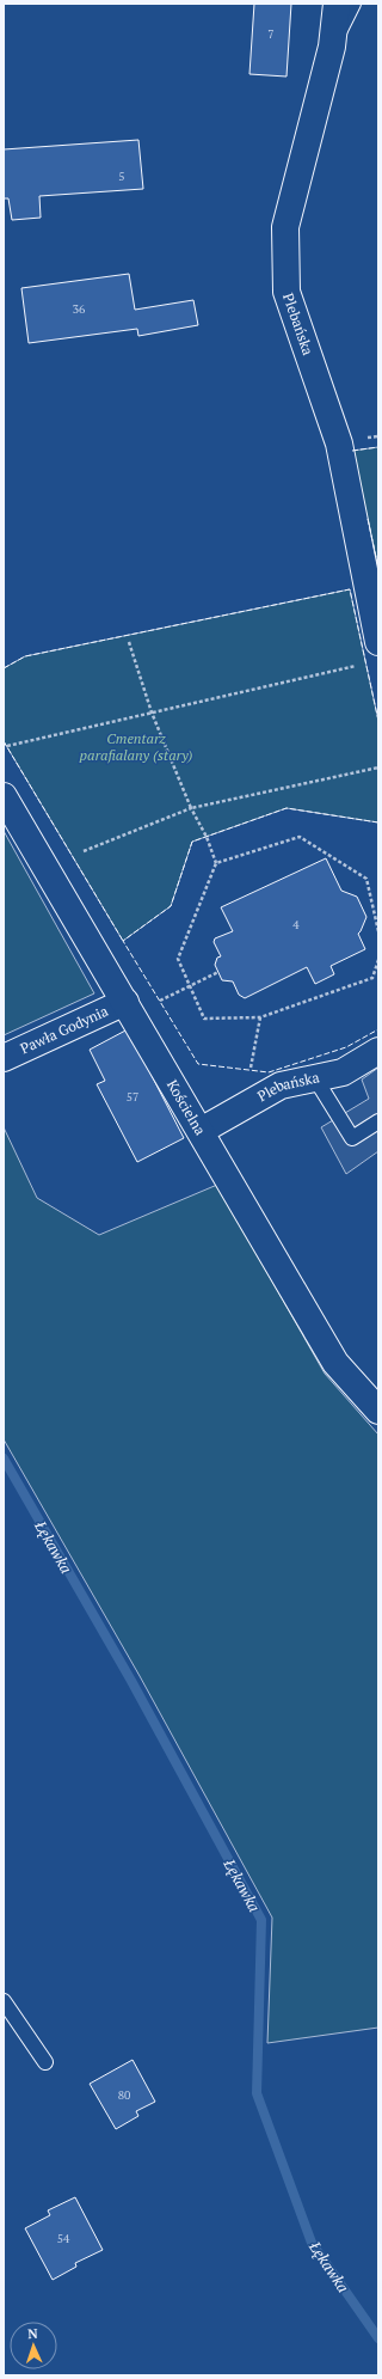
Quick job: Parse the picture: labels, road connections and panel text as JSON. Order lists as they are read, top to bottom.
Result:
{
  "streets": {
    "street": ["Plebańska", "Pawła Godynia", "Kościelna"]
  },
  "crossings": [
    ["Plebańska", "Kościelna"],
    ["Pawła Godynia", "Kościelna"]
  ],
  "water": ["Łękawka"],
  "parks": ["Cmentarz parafialany (stary)"],
  "house_numbers": [
    "7",
    "5",
    "36",
    "4",
    "57",
    "80",
    "54"
  ],
  "north": "top"
}
